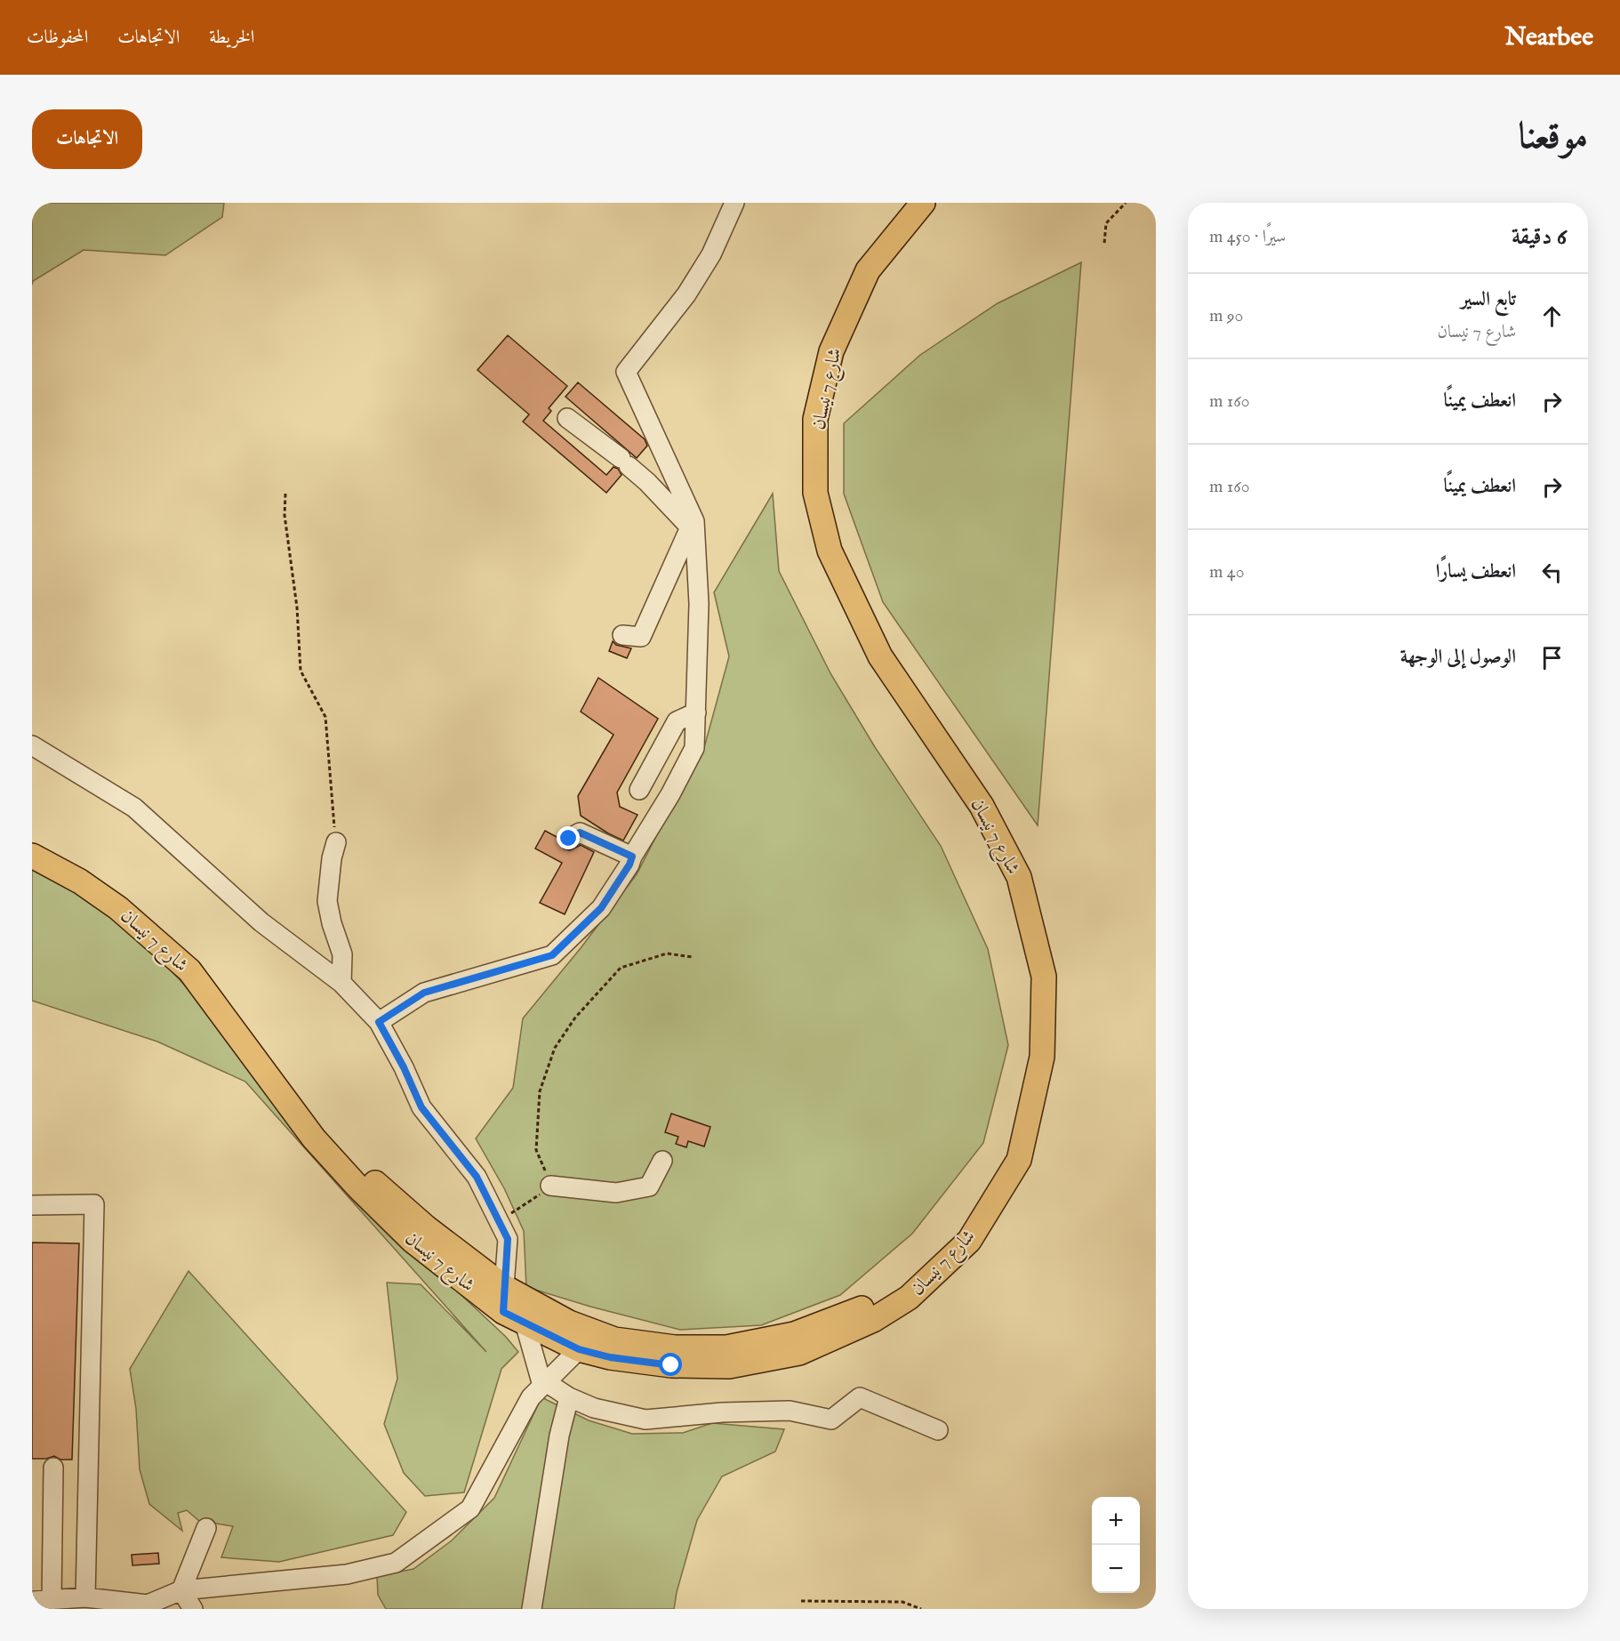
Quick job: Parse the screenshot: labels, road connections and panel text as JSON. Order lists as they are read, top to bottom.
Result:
{
  "streets": {
    "main road": ["شارع 7 نيسان"]
  },
  "page": {
    "header": "Nearbee",
    "nav": ["الخريطة", "الاتجاهات", "المحفوظات"],
    "title": "موقعنا",
    "buttons": "الاتجاهات",
    "heading": ["6 دقيقة", "سيرًا · 450 m"],
    "list": [
      ["تابع السير", "شارع 7 نيسان", "90 m"],
      ["انعطف يمينًا", "160 m"],
      ["انعطف يمينًا", "160 m"],
      ["انعطف يسارًا", "40 m"],
      "الوصول إلى الوجهة"
    ],
    "map_buttons": ["+", "−"]
  }
}
